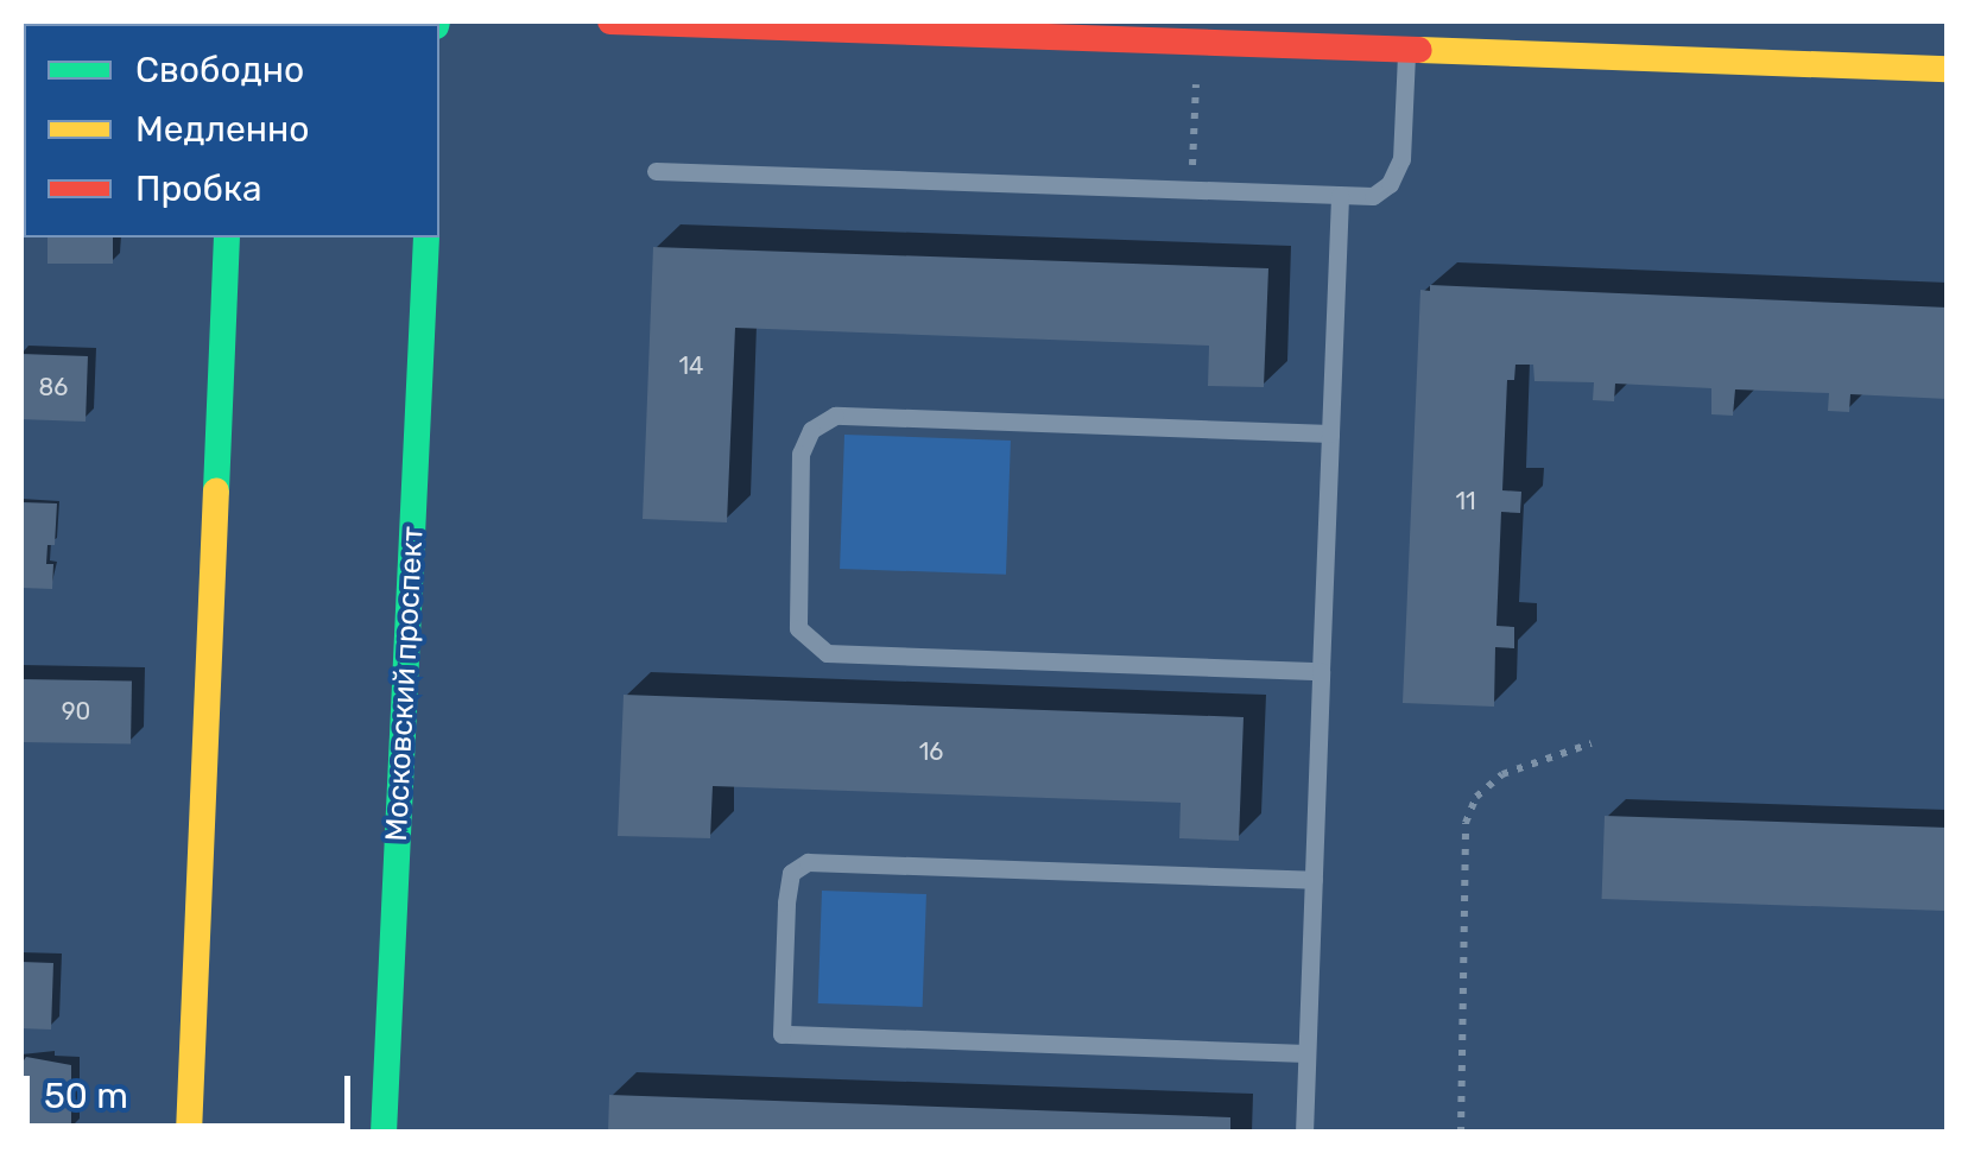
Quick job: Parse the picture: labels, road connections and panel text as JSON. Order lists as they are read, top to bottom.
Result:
{
  "streets": {
    "street": ["Московский проспект"]
  },
  "house_numbers": [
    "14",
    "86",
    "11",
    "90",
    "16"
  ],
  "legend": ["Свободно", "Медленно", "Пробка"],
  "scale_bar": "50 m"
}
